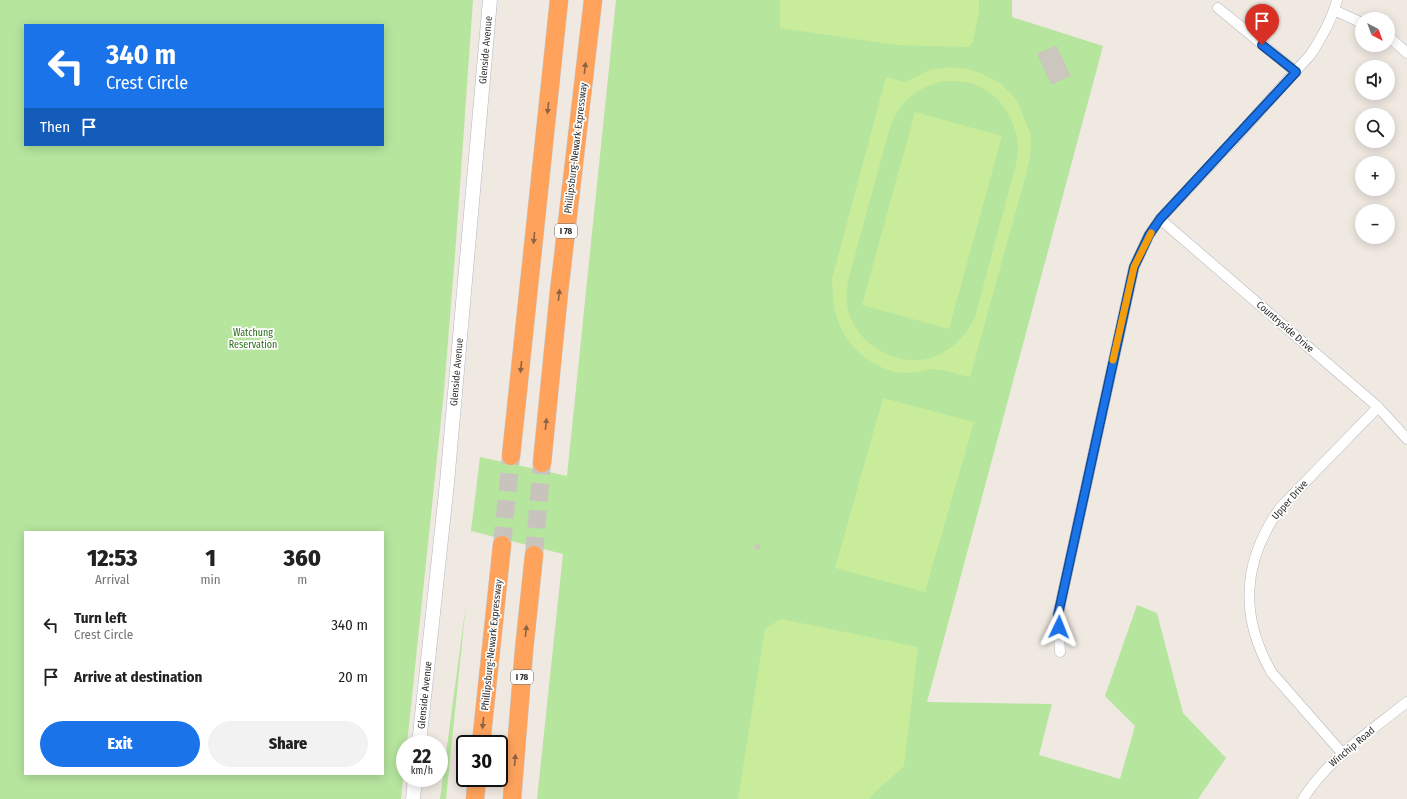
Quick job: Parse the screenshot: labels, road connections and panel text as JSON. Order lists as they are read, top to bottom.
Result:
{
  "streets": {
    "highway": ["Phillipsburg-Newark Expressway", "I 78"],
    "main road": ["Glenside Avenue"],
    "street": ["Countryside Drive", "Upper Drive", "Winchip Road"]
  },
  "crossings": [
    ["Countryside Drive", "Upper Drive"],
    ["Upper Drive", "Winchip Road"]
  ],
  "parks": ["Watchung Reservation"],
  "north": "bottom right",
  "page": {
    "map_buttons": ["+", "−"],
    "turn": ["340 m", "Crest Circle"],
    "then": "Then",
    "eta": [
      "12:53",
      "Arrival",
      "1",
      "min",
      "360",
      "m"
    ],
    "list": [
      {
        "name": "Turn left",
        "note": "Crest Circle",
        "value": "340 m"
      },
      {
        "name": "Arrive at destination",
        "value": "20 m"
      }
    ],
    "buttons": ["Exit", "Share"],
    "speed": "22 km/h",
    "limit": "30"
  }
}
